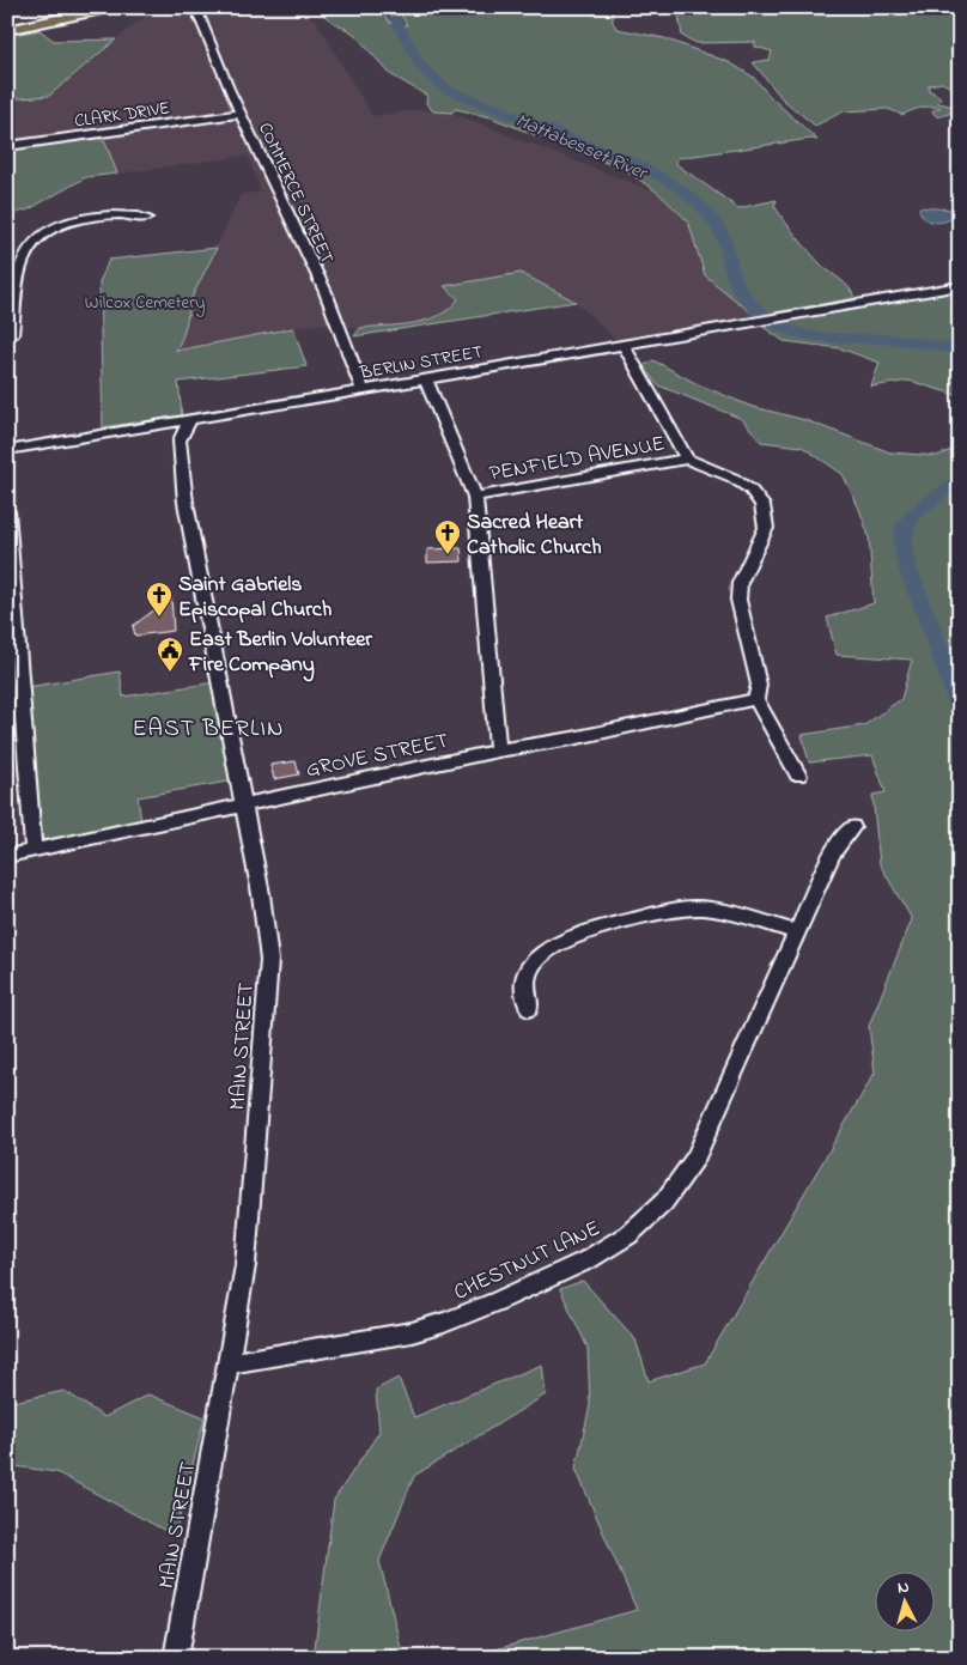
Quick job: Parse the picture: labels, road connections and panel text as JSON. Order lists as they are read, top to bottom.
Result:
{
  "streets": {
    "street": [
      "CLARK DRIVE",
      "COMMERCE STREET",
      "BERLIN STREET",
      "PENFIELD AVENUE",
      "GROVE STREET",
      "MAIN STREET",
      "CHESTNUT LANE"
    ]
  },
  "crossings": [
    ["CLARK DRIVE", "COMMERCE STREET"],
    ["COMMERCE STREET", "BERLIN STREET"],
    ["GROVE STREET", "MAIN STREET"],
    ["MAIN STREET", "CHESTNUT LANE"]
  ],
  "districts": ["EAST BERLIN"],
  "water": ["Mattabesset River"],
  "parks": ["Wilcox Cemetery"],
  "places": {
    "church": ["Sacred Heart Catholic Church", "Saint Gabriels Episcopal Church"],
    "public building": ["East Berlin Volunteer Fire Company"]
  },
  "north": "top"
}
